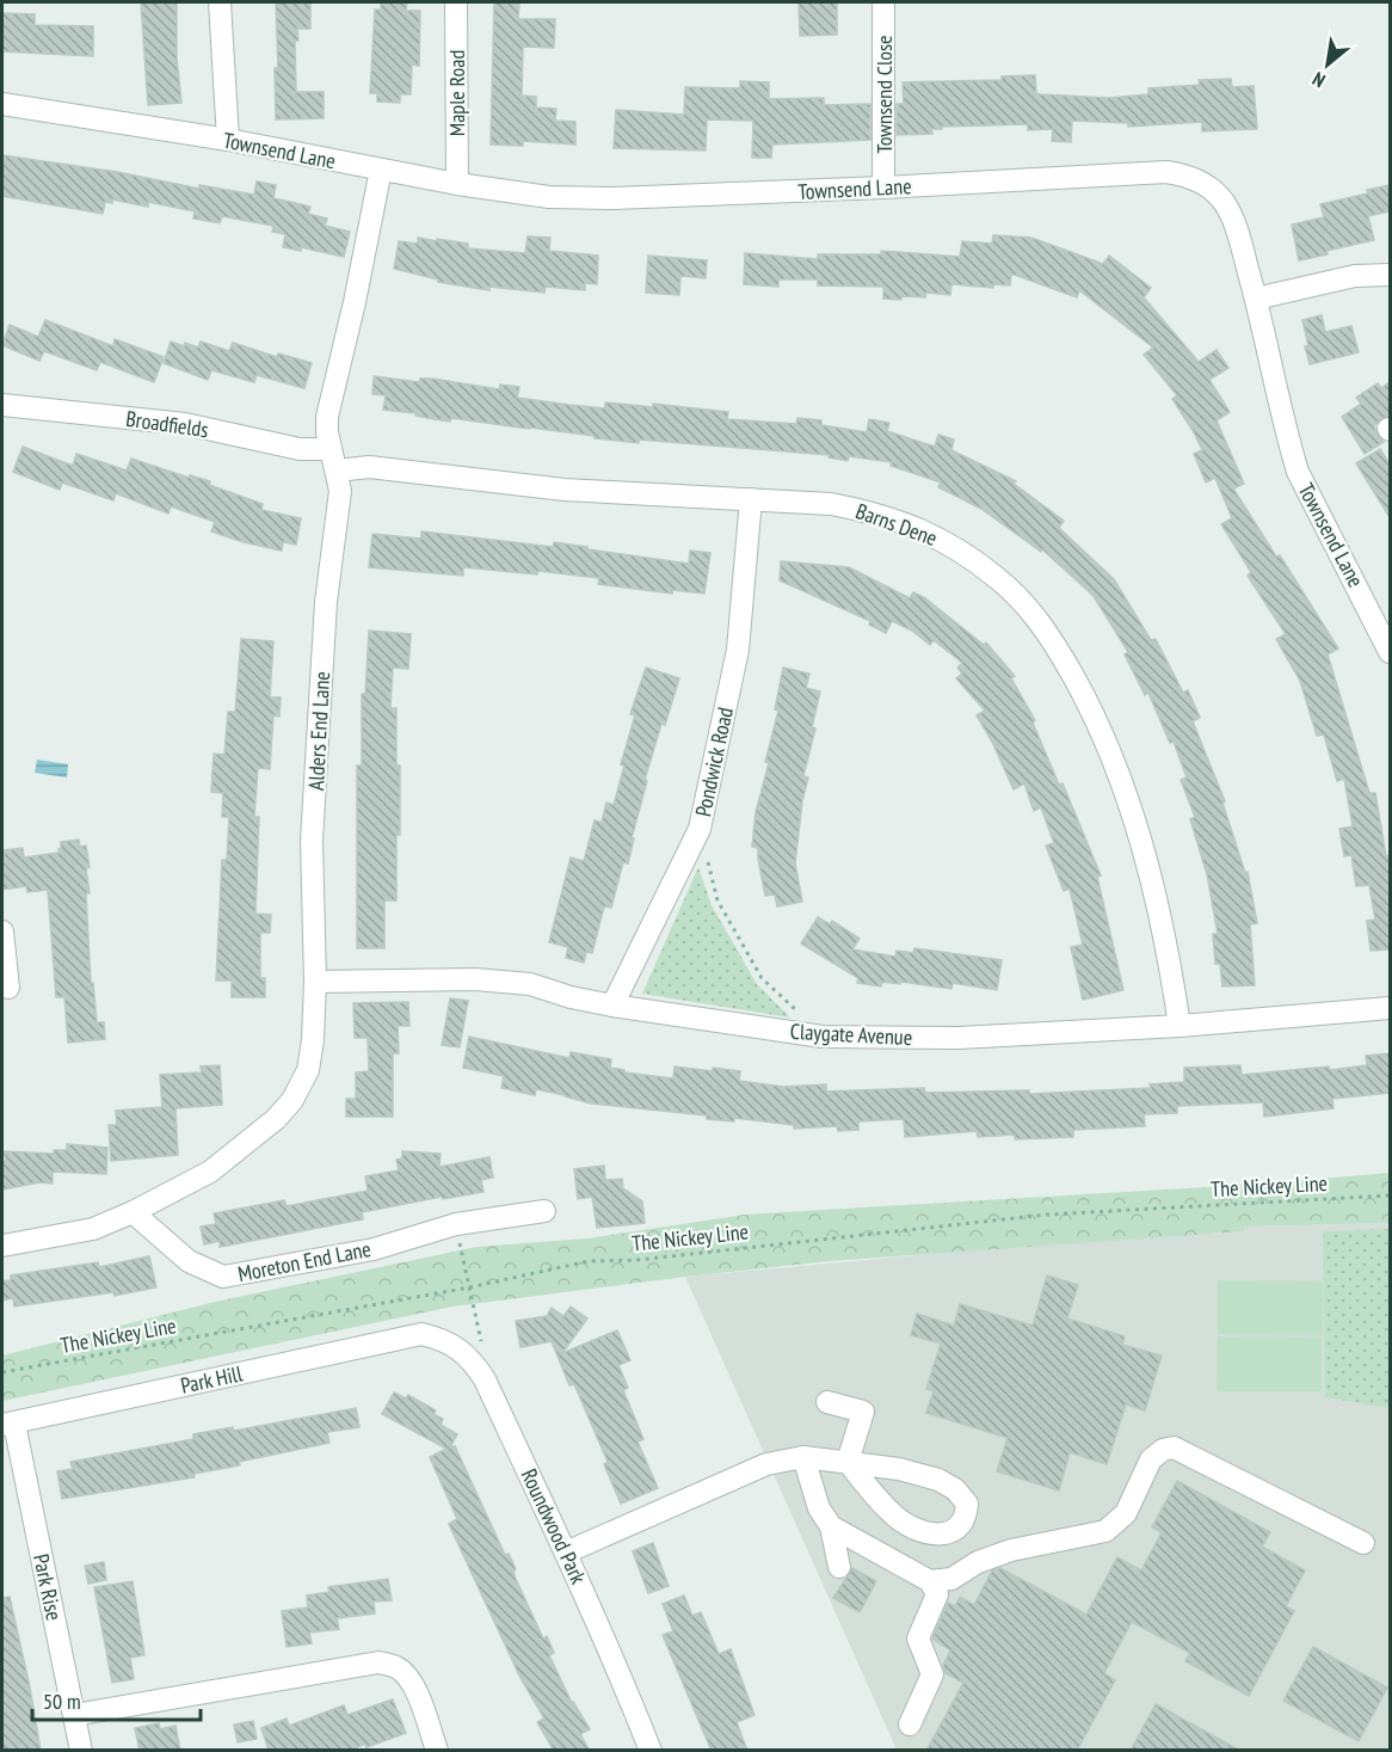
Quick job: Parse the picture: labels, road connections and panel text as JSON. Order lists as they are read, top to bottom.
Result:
{
  "streets": {
    "street": [
      "Maple Road",
      "Townsend Close",
      "Townsend Lane",
      "Broadfields",
      "Barns Dene",
      "Alders End Lane",
      "Pondwick Road",
      "Claygate Avenue",
      "Moreton End Lane",
      "Park Hill",
      "Roundwood Park",
      "Park Rise"
    ],
    "path": ["The Nickey Line"]
  },
  "crossings": [
    ["Maple Road", "Townsend Lane"],
    ["Townsend Close", "Townsend Lane"],
    ["Townsend Lane", "Alders End Lane"],
    ["Broadfields", "Alders End Lane"],
    ["Barns Dene", "Alders End Lane"],
    ["Barns Dene", "Pondwick Road"],
    ["Barns Dene", "Claygate Avenue"],
    ["Alders End Lane", "Claygate Avenue"],
    ["Alders End Lane", "Moreton End Lane"],
    ["Pondwick Road", "Claygate Avenue"],
    ["Park Hill", "Roundwood Park"],
    ["Park Hill", "Park Rise"]
  ],
  "scale_bar": "50 m",
  "north": "bottom left"
}
